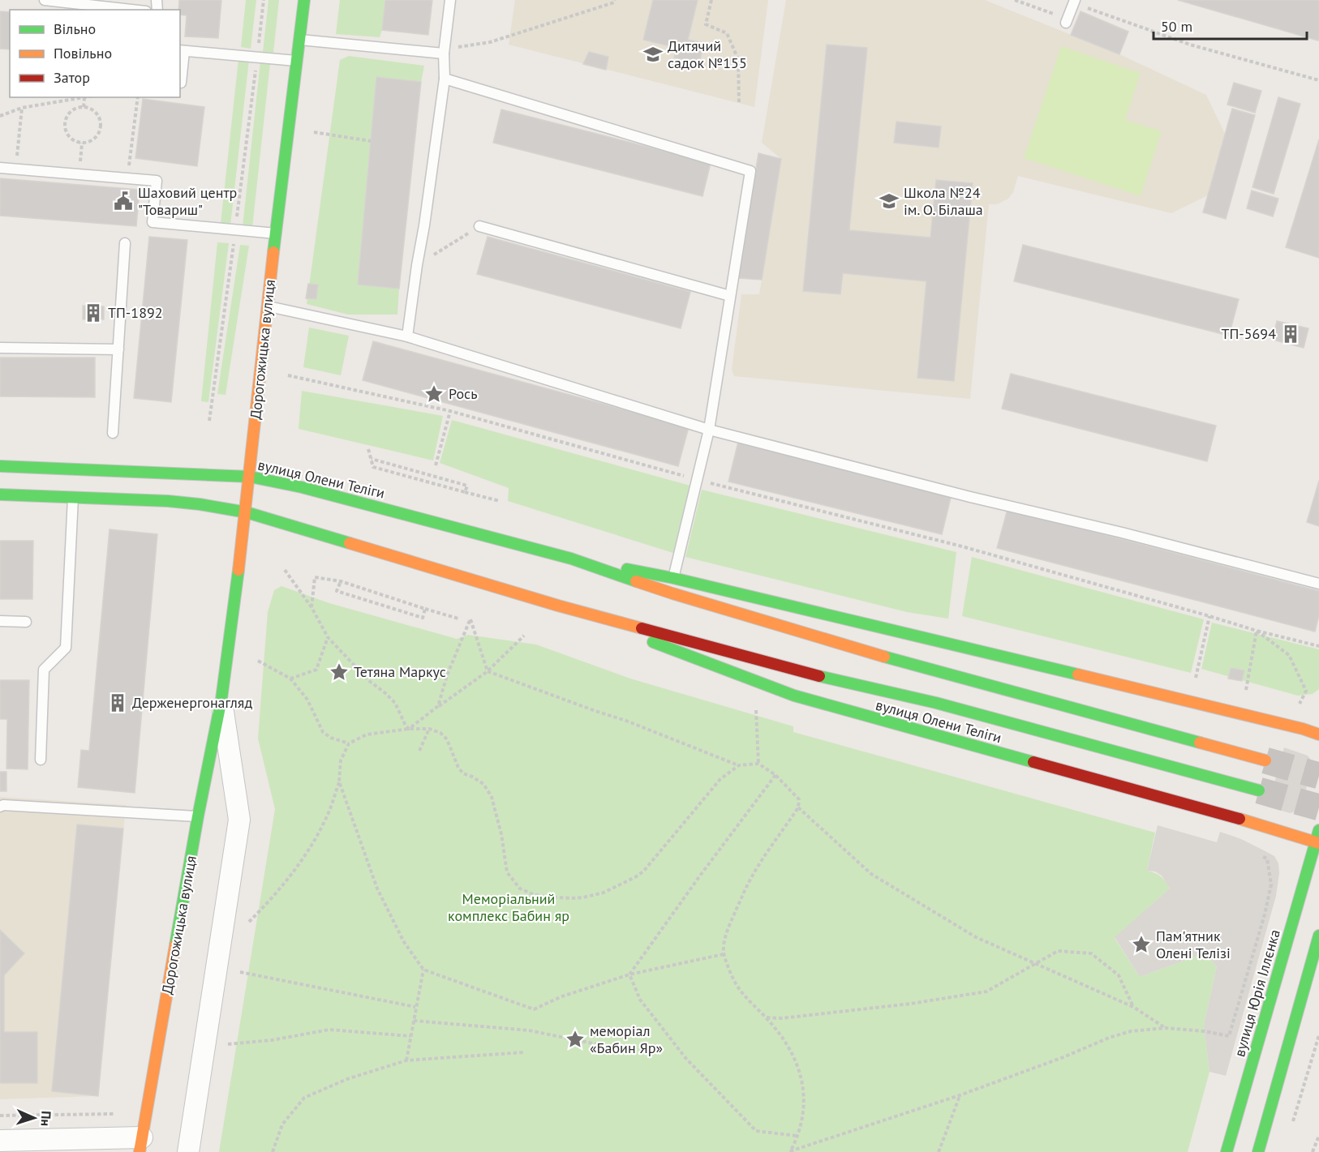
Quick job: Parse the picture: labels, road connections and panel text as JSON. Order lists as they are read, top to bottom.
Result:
{
  "streets": {
    "main road": ["Дорогожицька вулиця", "вулиця Олени Теліги", "вулиця Юрія Іллєнка"]
  },
  "crossings": [
    ["Дорогожицька вулиця", "вулиця Олени Теліги"],
    ["вулиця Олени Теліги", "вулиця Юрія Іллєнка"]
  ],
  "parks": ["Меморіальний комплекс Бабин яр"],
  "places": {
    "school or university": ["Дитячий садок №155", "Школа №24 ім. О. Білаша"],
    "public building": ["Шаховий центр \"Товариш\""],
    "building": ["ТП-1892", "ТП-5694", "Держенергонагляд"],
    "place": [
      "Рось",
      "Тетяна Маркус",
      "Пам'ятник Олені Телізі",
      "меморіал «Бабин Яр»"
    ]
  },
  "legend": ["Вільно", "Повільно", "Затор"],
  "scale_bar": "50 m",
  "north": "right"
}
